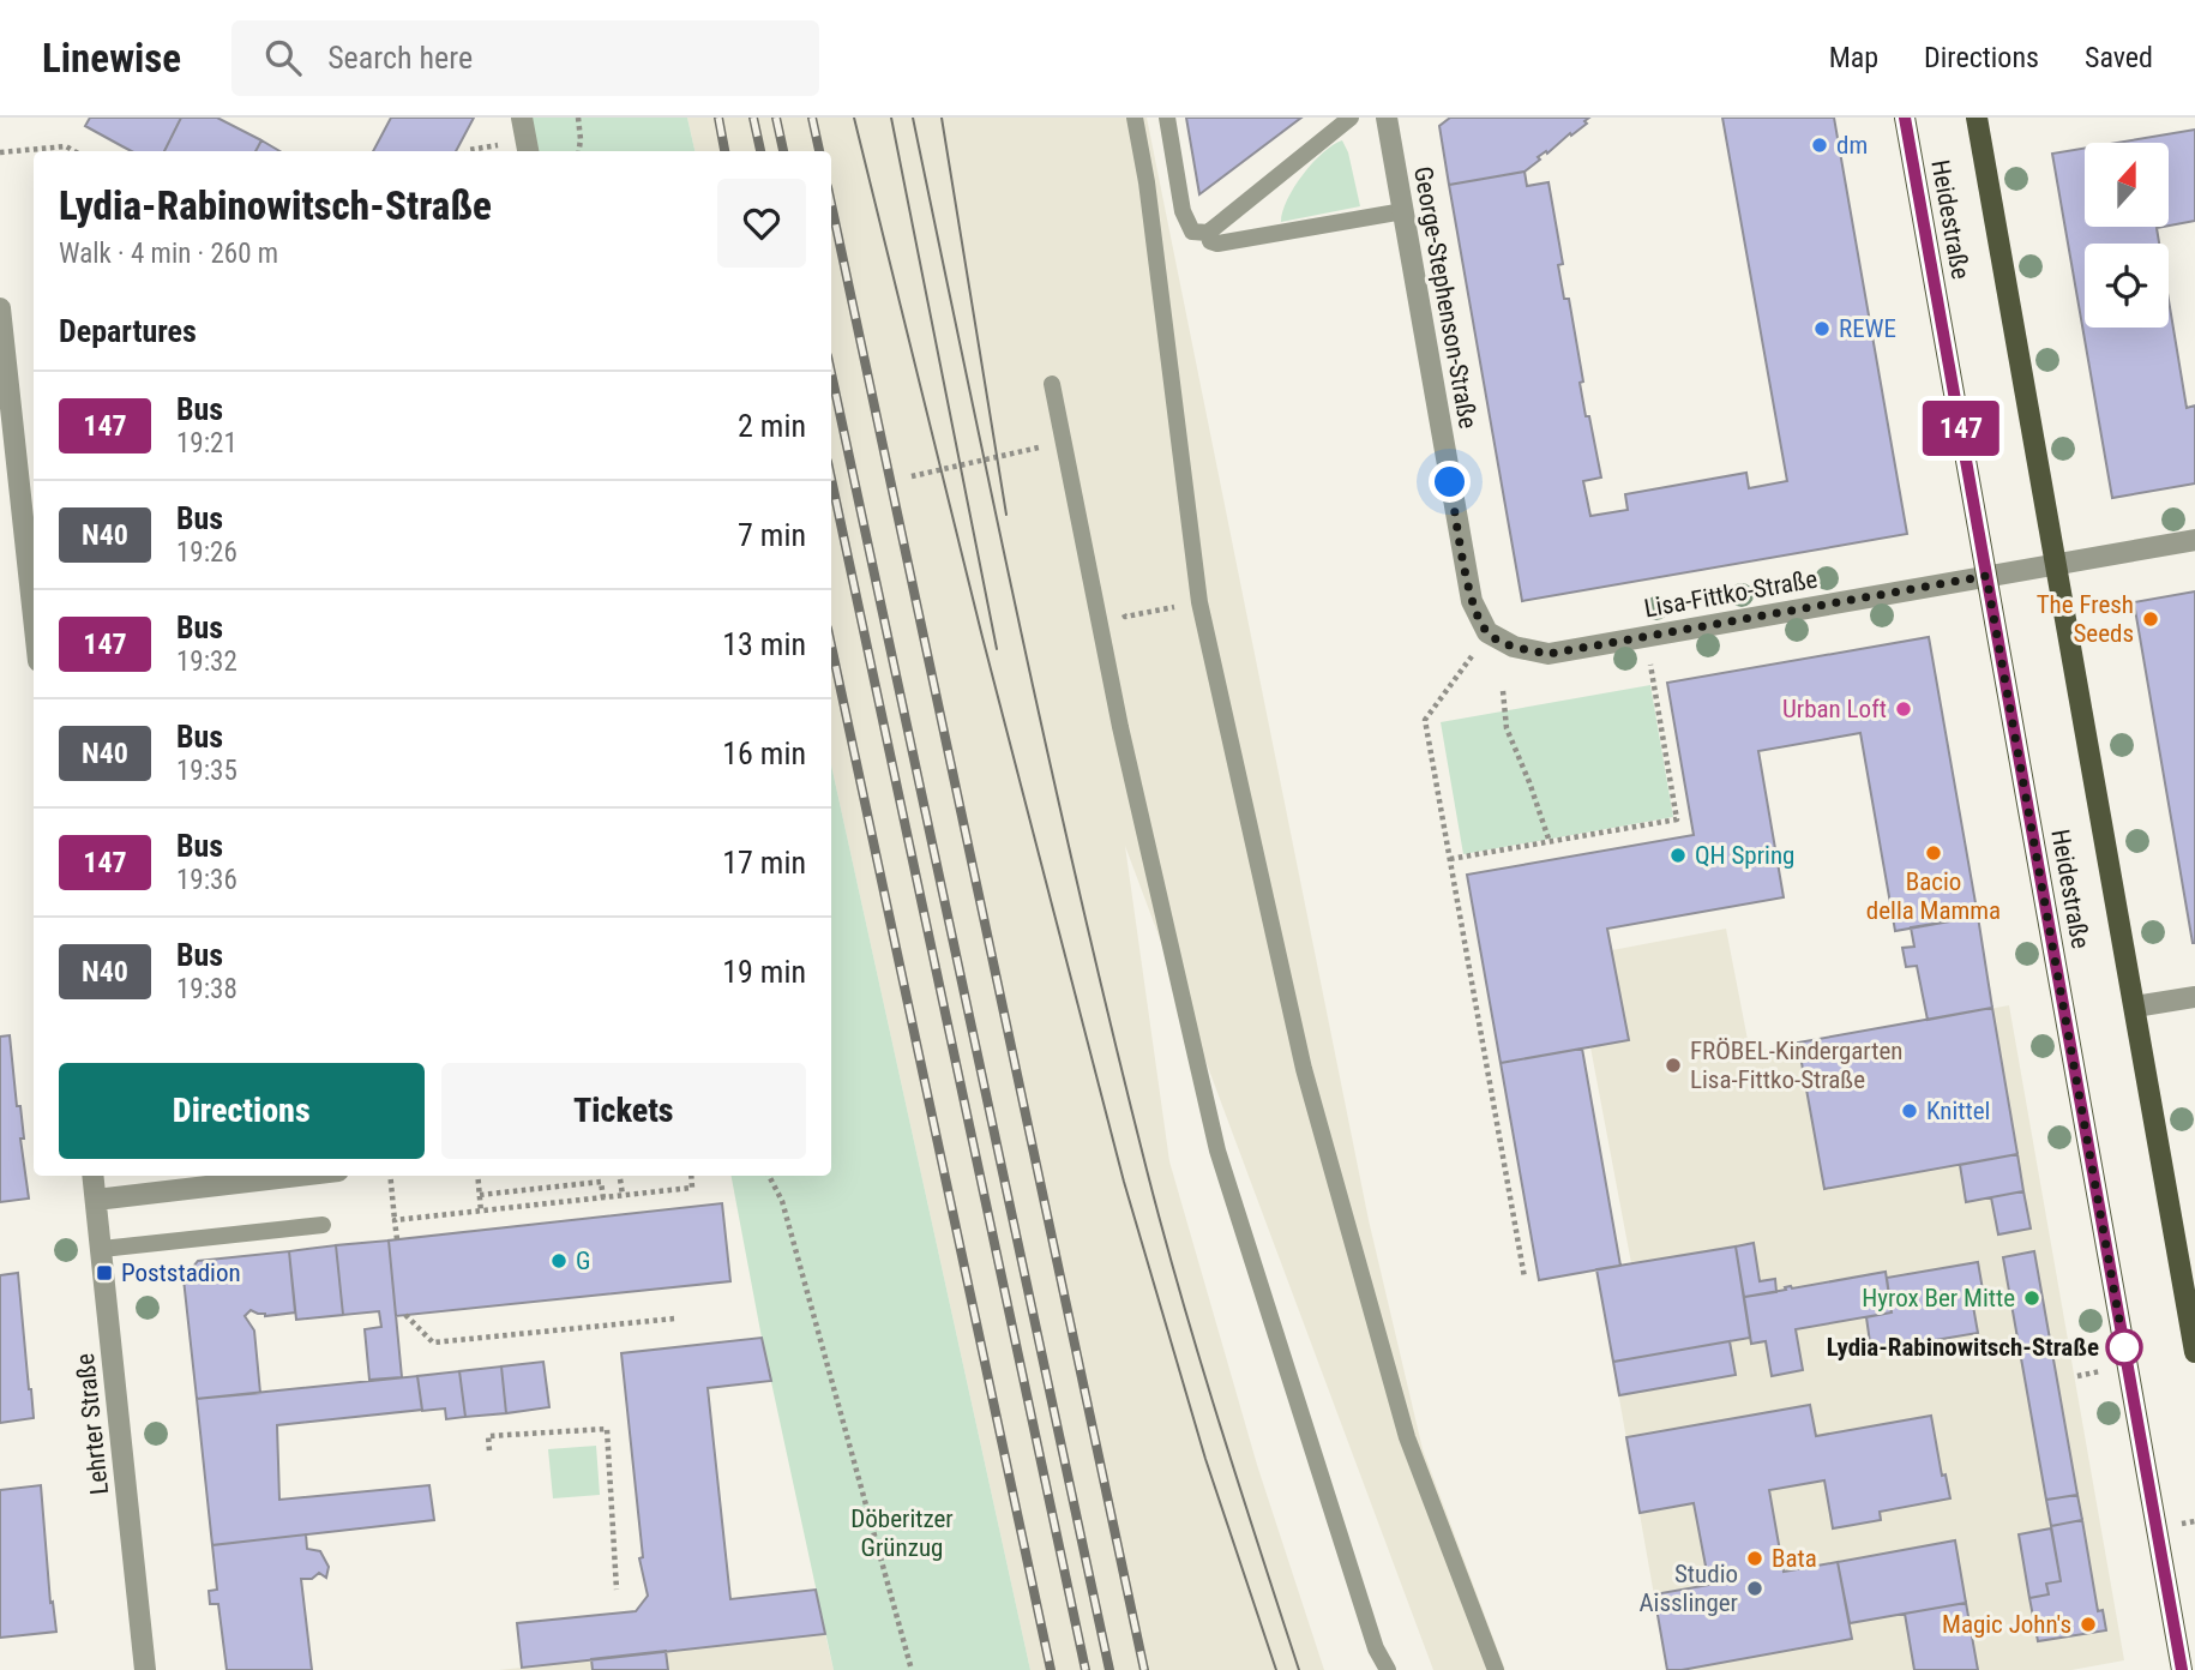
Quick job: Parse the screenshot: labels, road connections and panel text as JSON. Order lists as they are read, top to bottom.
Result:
{
  "streets": {
    "main road": ["Heidestraße"],
    "street": ["George-Stephenson-Straße", "Lisa-Fittko-Straße", "Lehrter Straße"]
  },
  "crossings": [
    ["Heidestraße", "Lisa-Fittko-Straße"],
    ["George-Stephenson-Straße", "Lisa-Fittko-Straße"]
  ],
  "parks": ["Döberitzer Grünzug"],
  "places": {
    "other": [
      "dm",
      "REWE",
      "The Fresh Seeds",
      "Urban Loft",
      "Bacio della Mamma",
      "QH Spring",
      "FRÖBEL-Kindergarten Lisa-Fittko-Straße",
      "Knittel",
      "G",
      "Hyrox Ber Mitte",
      "Lydia-Rabinowitsch-Straße",
      "Bata",
      "Studio Aisslinger",
      "Magic John's"
    ],
    "transit": ["Poststadion"]
  },
  "lines": ["bus line 147"],
  "north": "top",
  "page": {
    "header": "Linewise",
    "search": "Search here",
    "nav": ["Map", "Directions", "Saved"],
    "on_map": "147",
    "heading": [
      ["Lydia-Rabinowitsch-Straße", "Walk · 4 min · 260 m"],
      "Departures"
    ],
    "list": [
      {
        "mark": "147",
        "name": "Bus",
        "note": "19:21",
        "value": "2 min"
      },
      {
        "mark": "N40",
        "name": "Bus",
        "note": "19:26",
        "value": "7 min"
      },
      {
        "mark": "147",
        "name": "Bus",
        "note": "19:32",
        "value": "13 min"
      },
      {
        "mark": "N40",
        "name": "Bus",
        "note": "19:35",
        "value": "16 min"
      },
      {
        "mark": "147",
        "name": "Bus",
        "note": "19:36",
        "value": "17 min"
      },
      {
        "mark": "N40",
        "name": "Bus",
        "note": "19:38",
        "value": "19 min"
      }
    ],
    "buttons": ["Directions", "Tickets"]
  }
}
